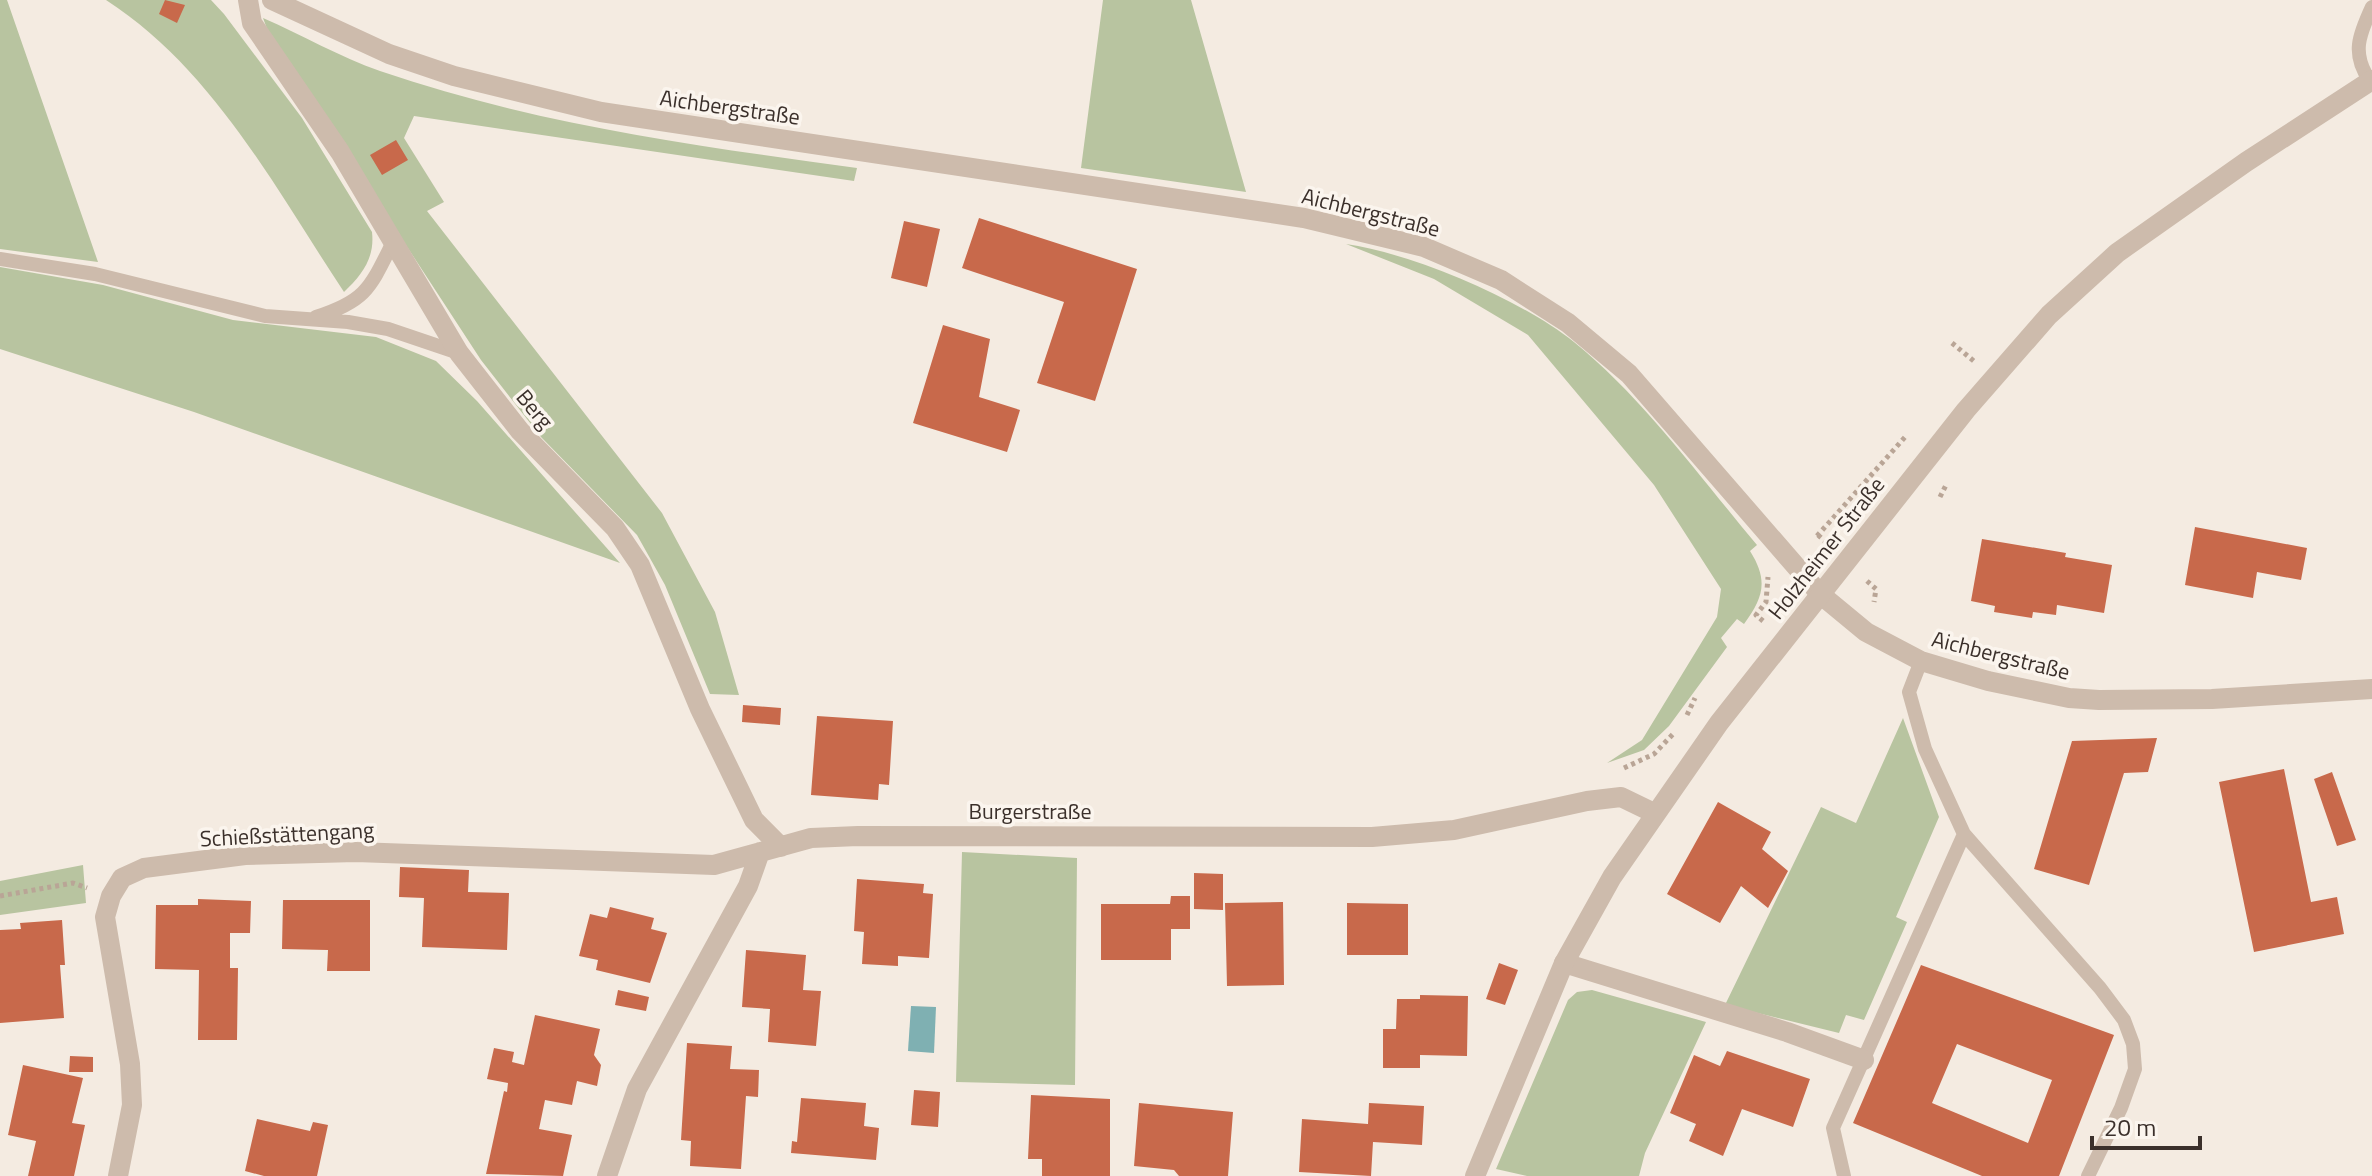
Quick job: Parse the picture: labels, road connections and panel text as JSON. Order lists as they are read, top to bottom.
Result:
{
  "streets": {
    "street": [
      "Aichbergstraße",
      "Berg",
      "Holzheimer Straße",
      "Burgerstraße",
      "Schießstättengang"
    ]
  },
  "crossings": [
    ["Aichbergstraße", "Holzheimer Straße"],
    ["Berg", "Burgerstraße"],
    ["Holzheimer Straße", "Burgerstraße"],
    ["Burgerstraße", "Schießstättengang"]
  ],
  "scale_bar": "20 m"
}
